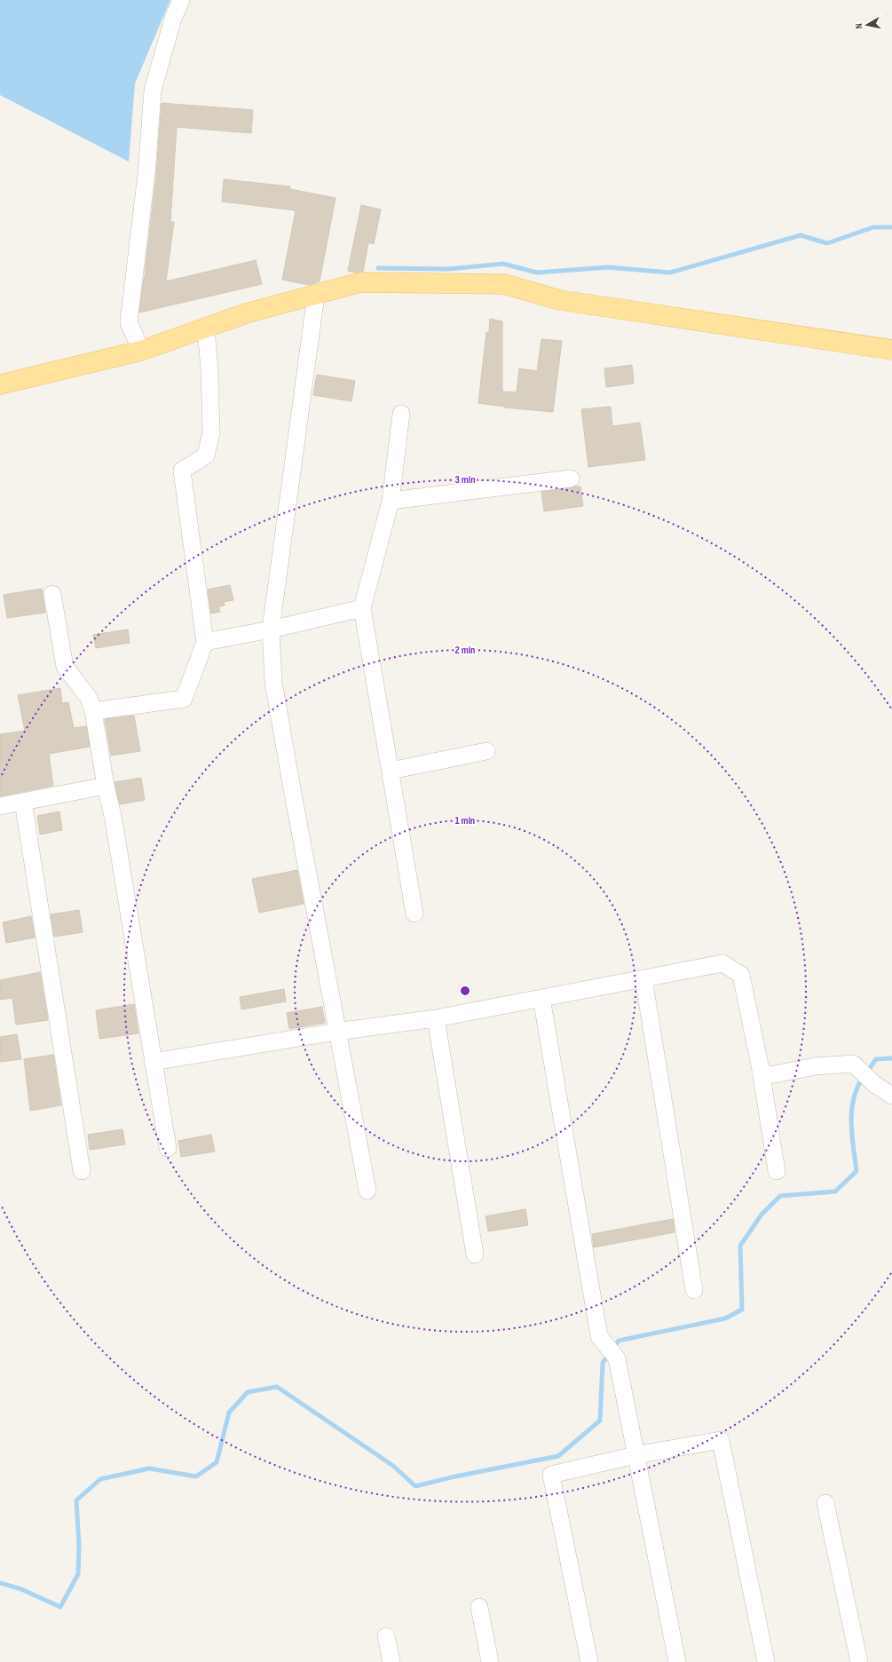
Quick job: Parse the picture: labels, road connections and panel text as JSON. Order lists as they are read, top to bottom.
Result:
{
  "north": "left",
  "rings": ["3 min", "2 min", "1 min"]
}
